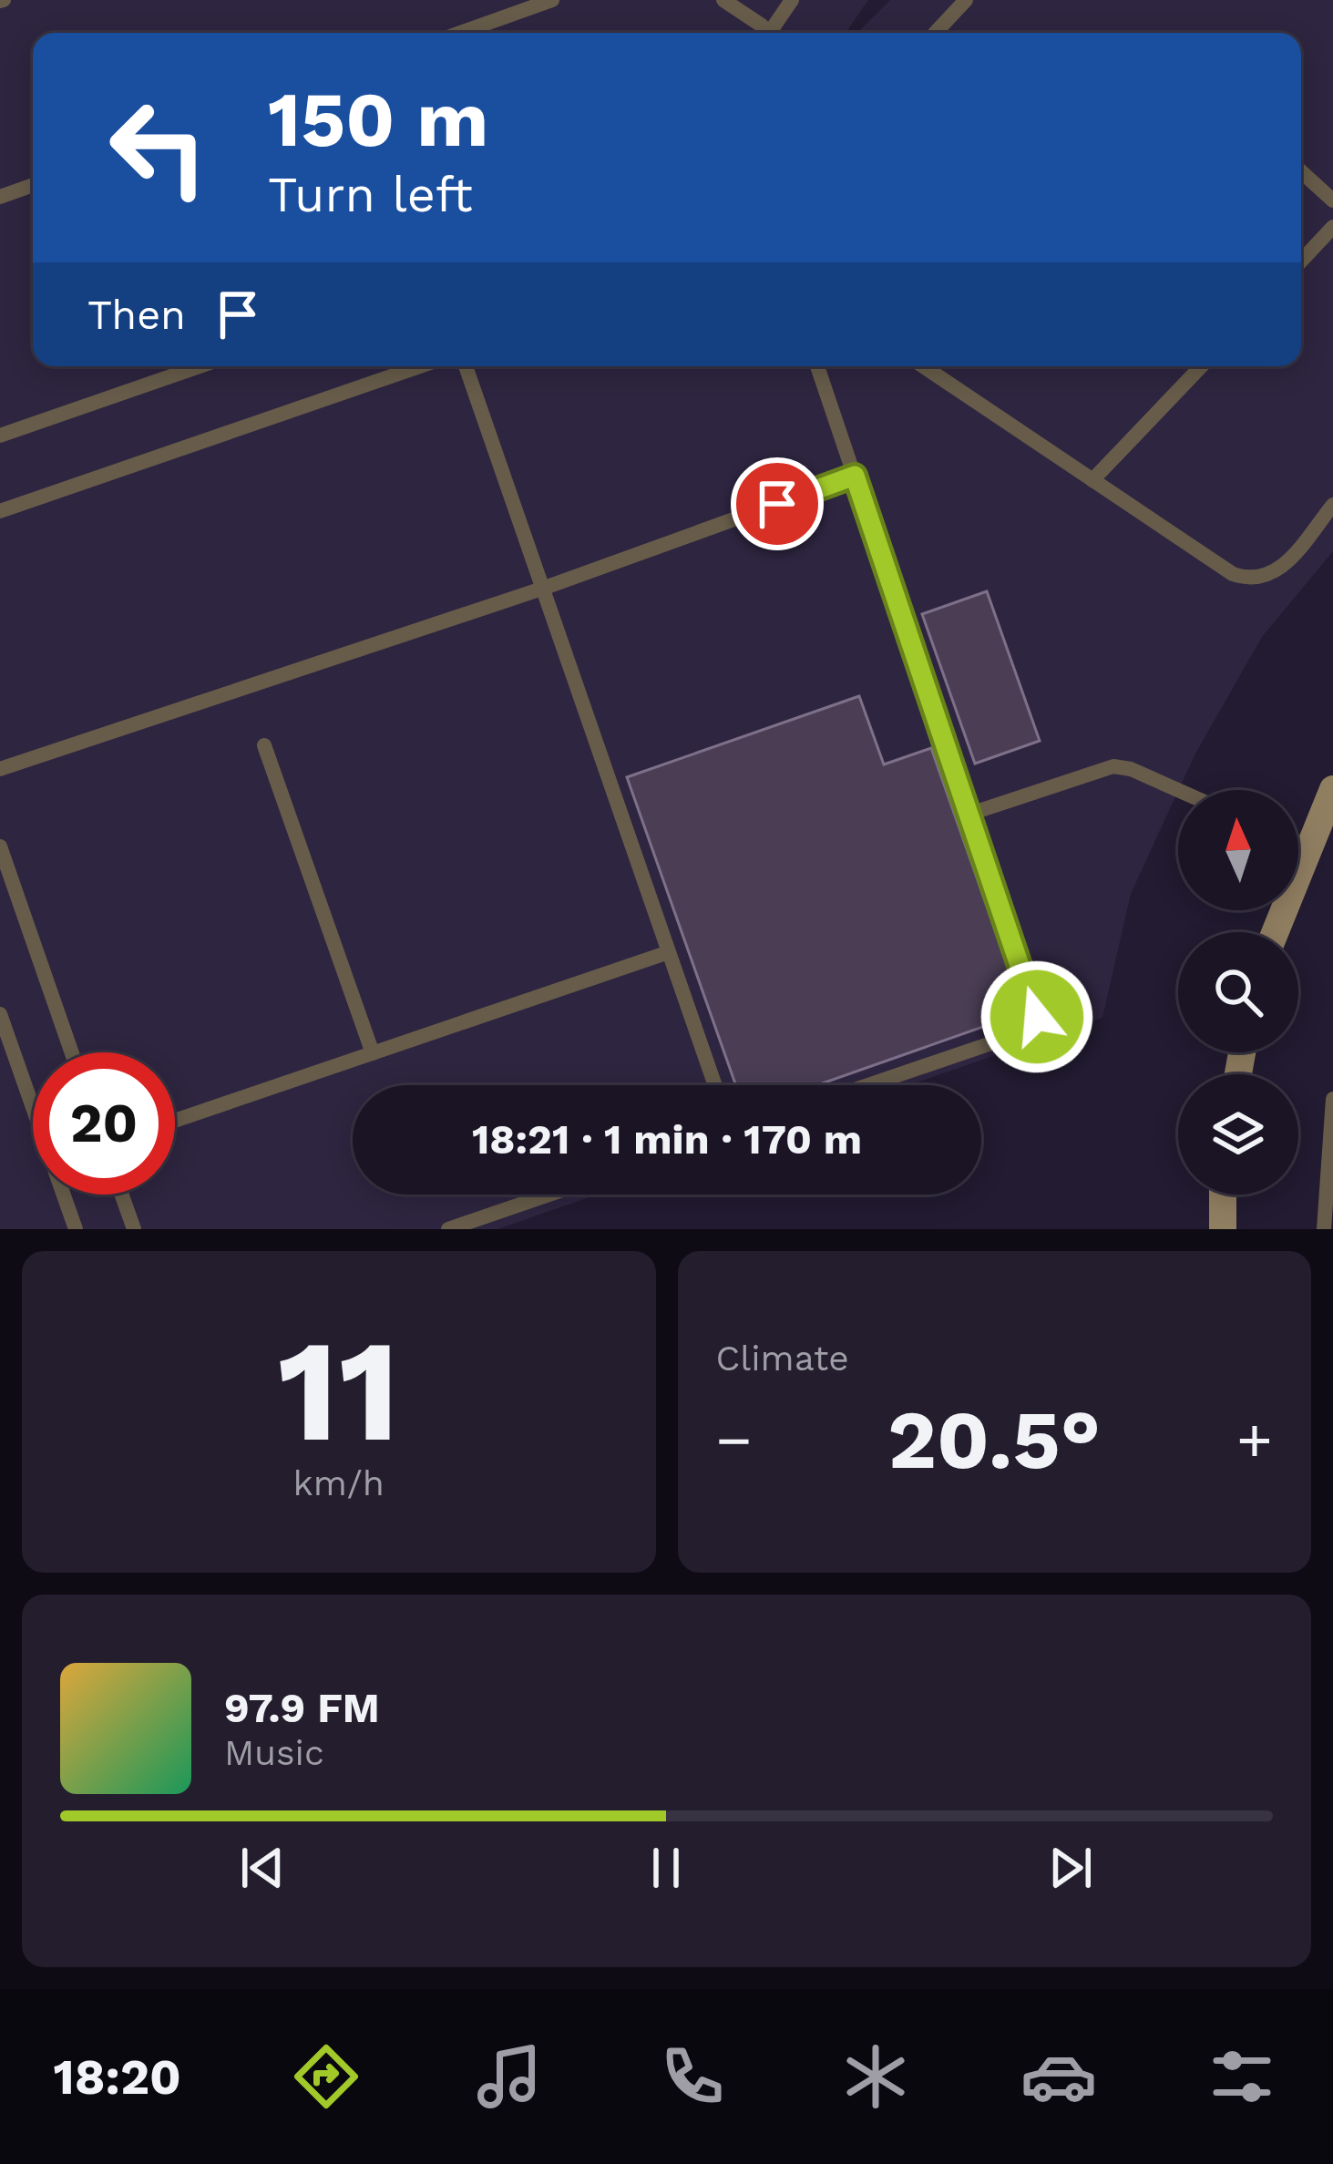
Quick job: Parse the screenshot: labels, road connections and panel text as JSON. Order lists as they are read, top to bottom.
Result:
{
  "north": "top",
  "page": {
    "turn": ["150 m", "Turn left"],
    "then": "Then",
    "limit": "20",
    "trip": "18:21 · 1 min · 170 m",
    "tile": [
      ["11", "km/h"],
      "Climate"
    ],
    "heat": ["−", "20.5°", "+"],
    "song": ["97.9 FM", "Music"],
    "tabs": "18:20"
  }
}
